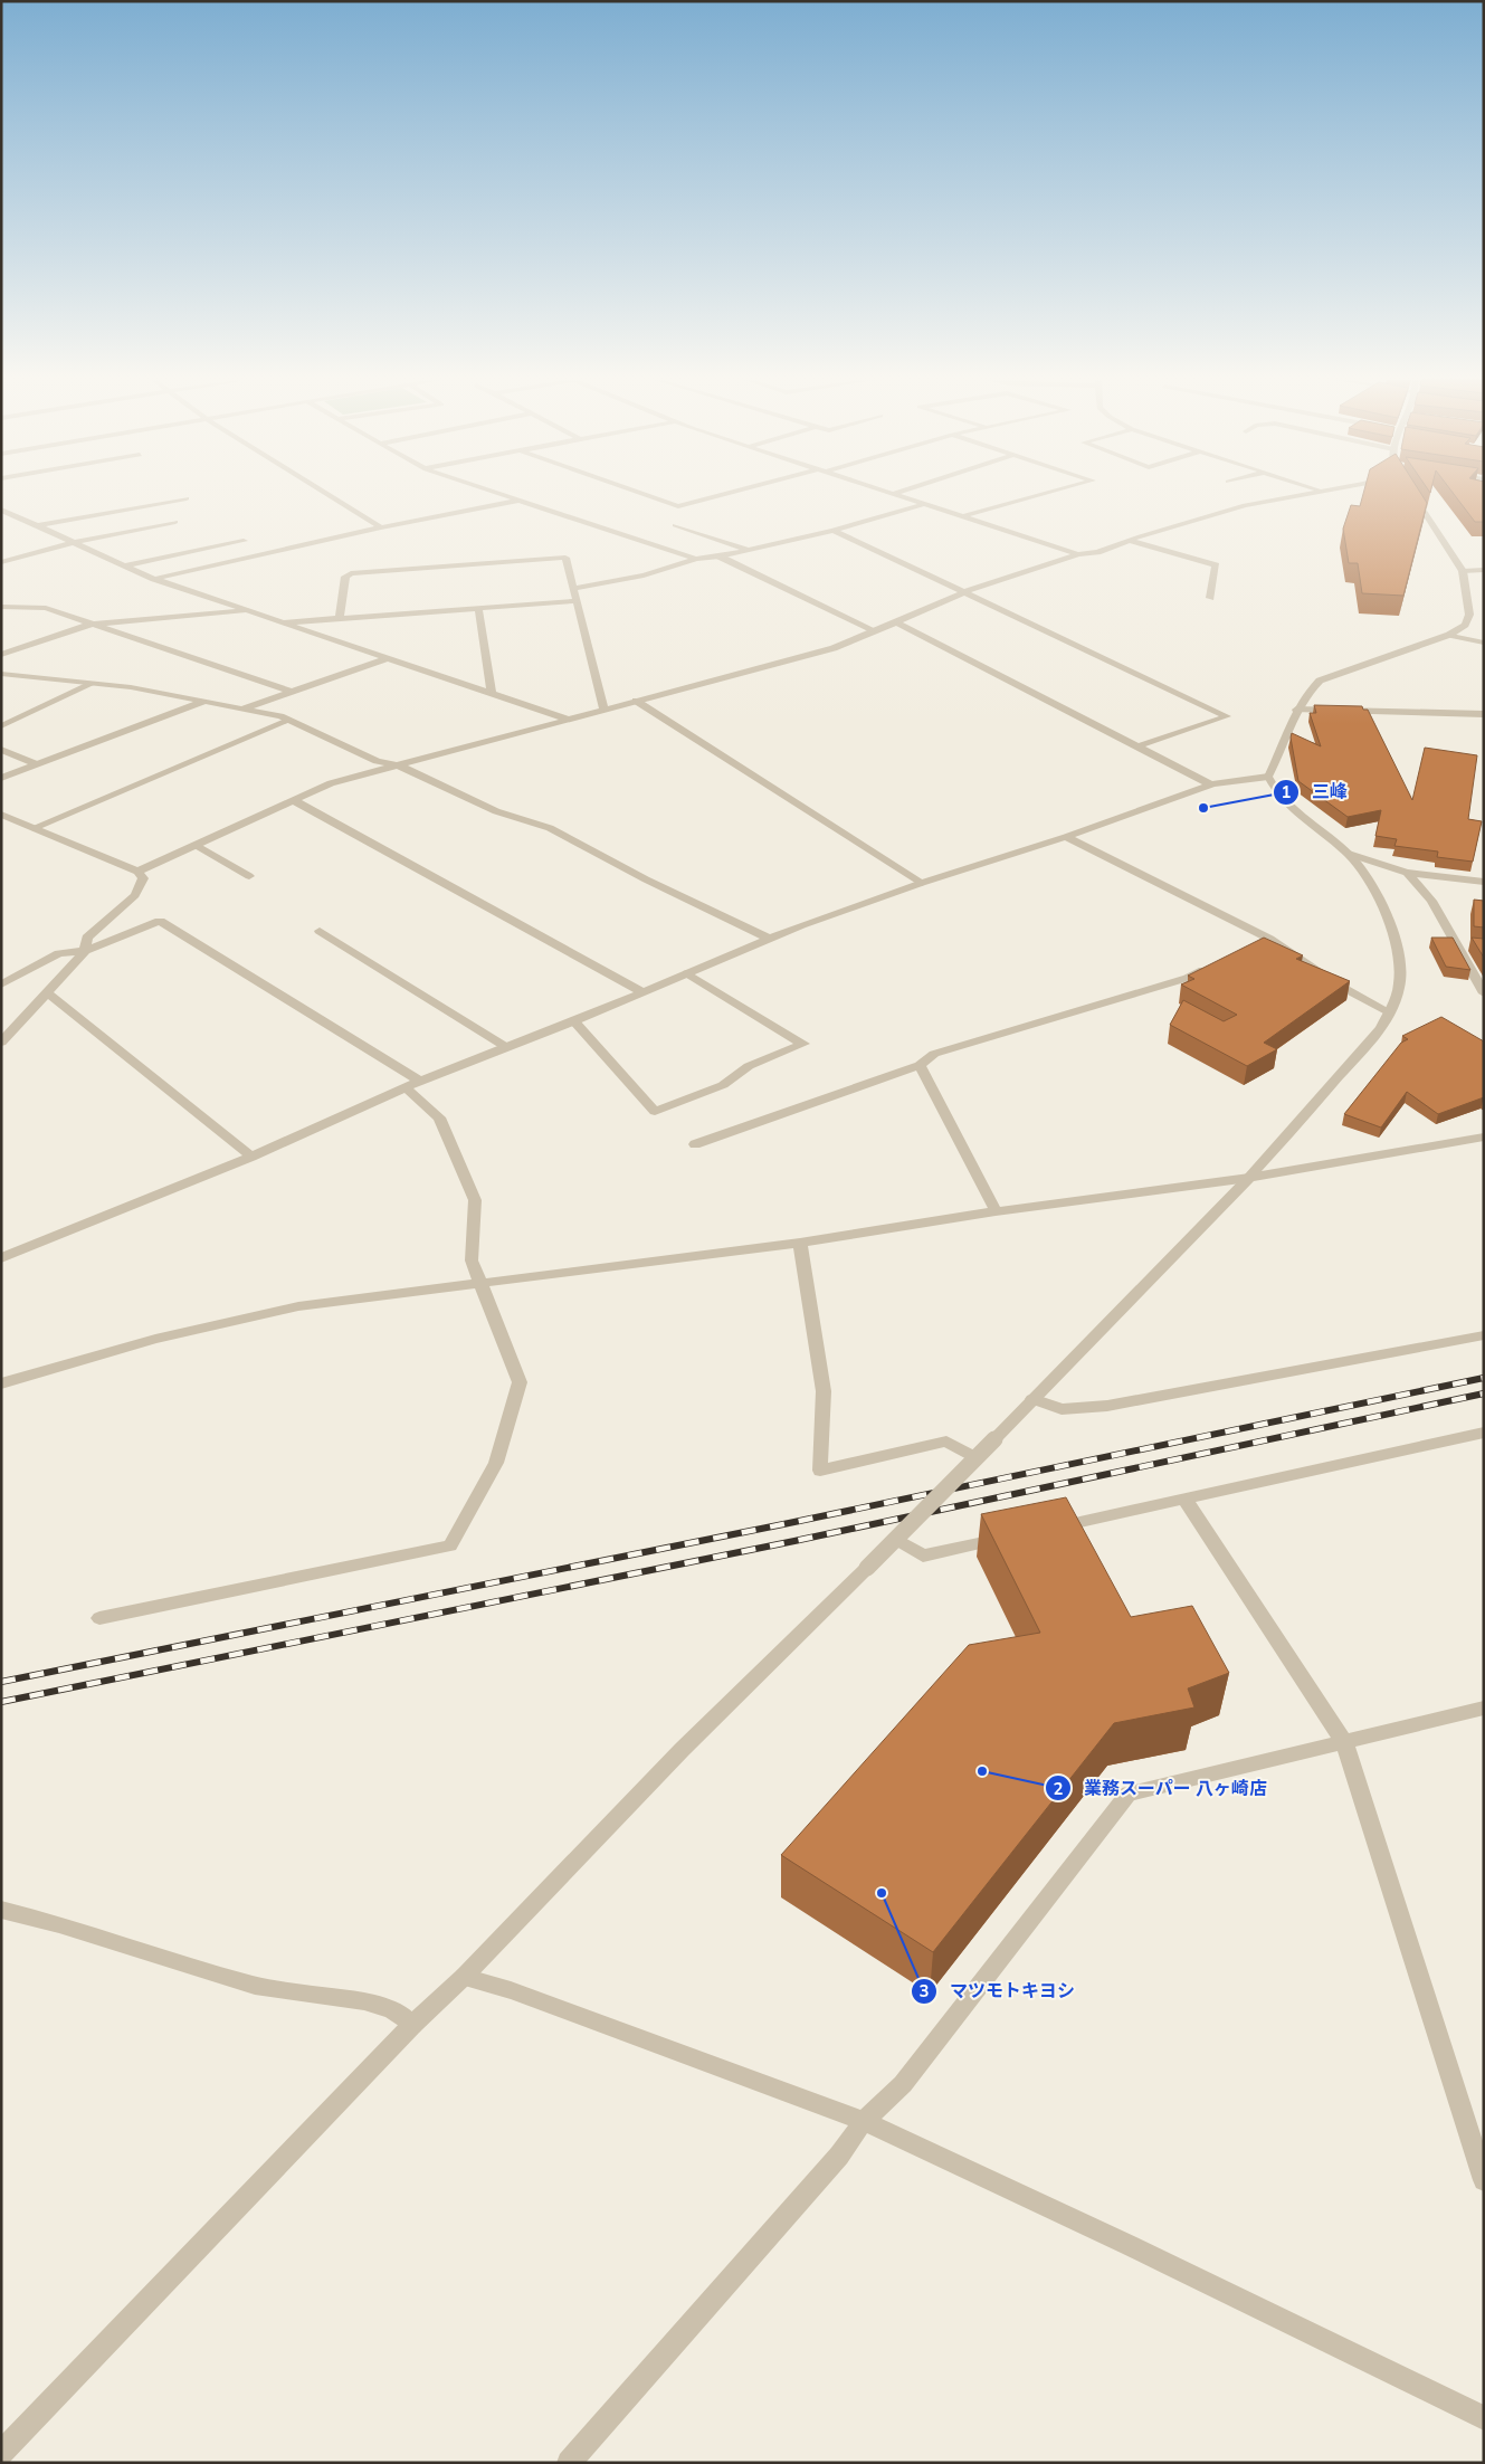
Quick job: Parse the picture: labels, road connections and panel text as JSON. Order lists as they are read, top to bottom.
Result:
{
  "places": ["三峰", "業務スーパー 八ヶ崎店", "マツモトキヨシ"]
}
